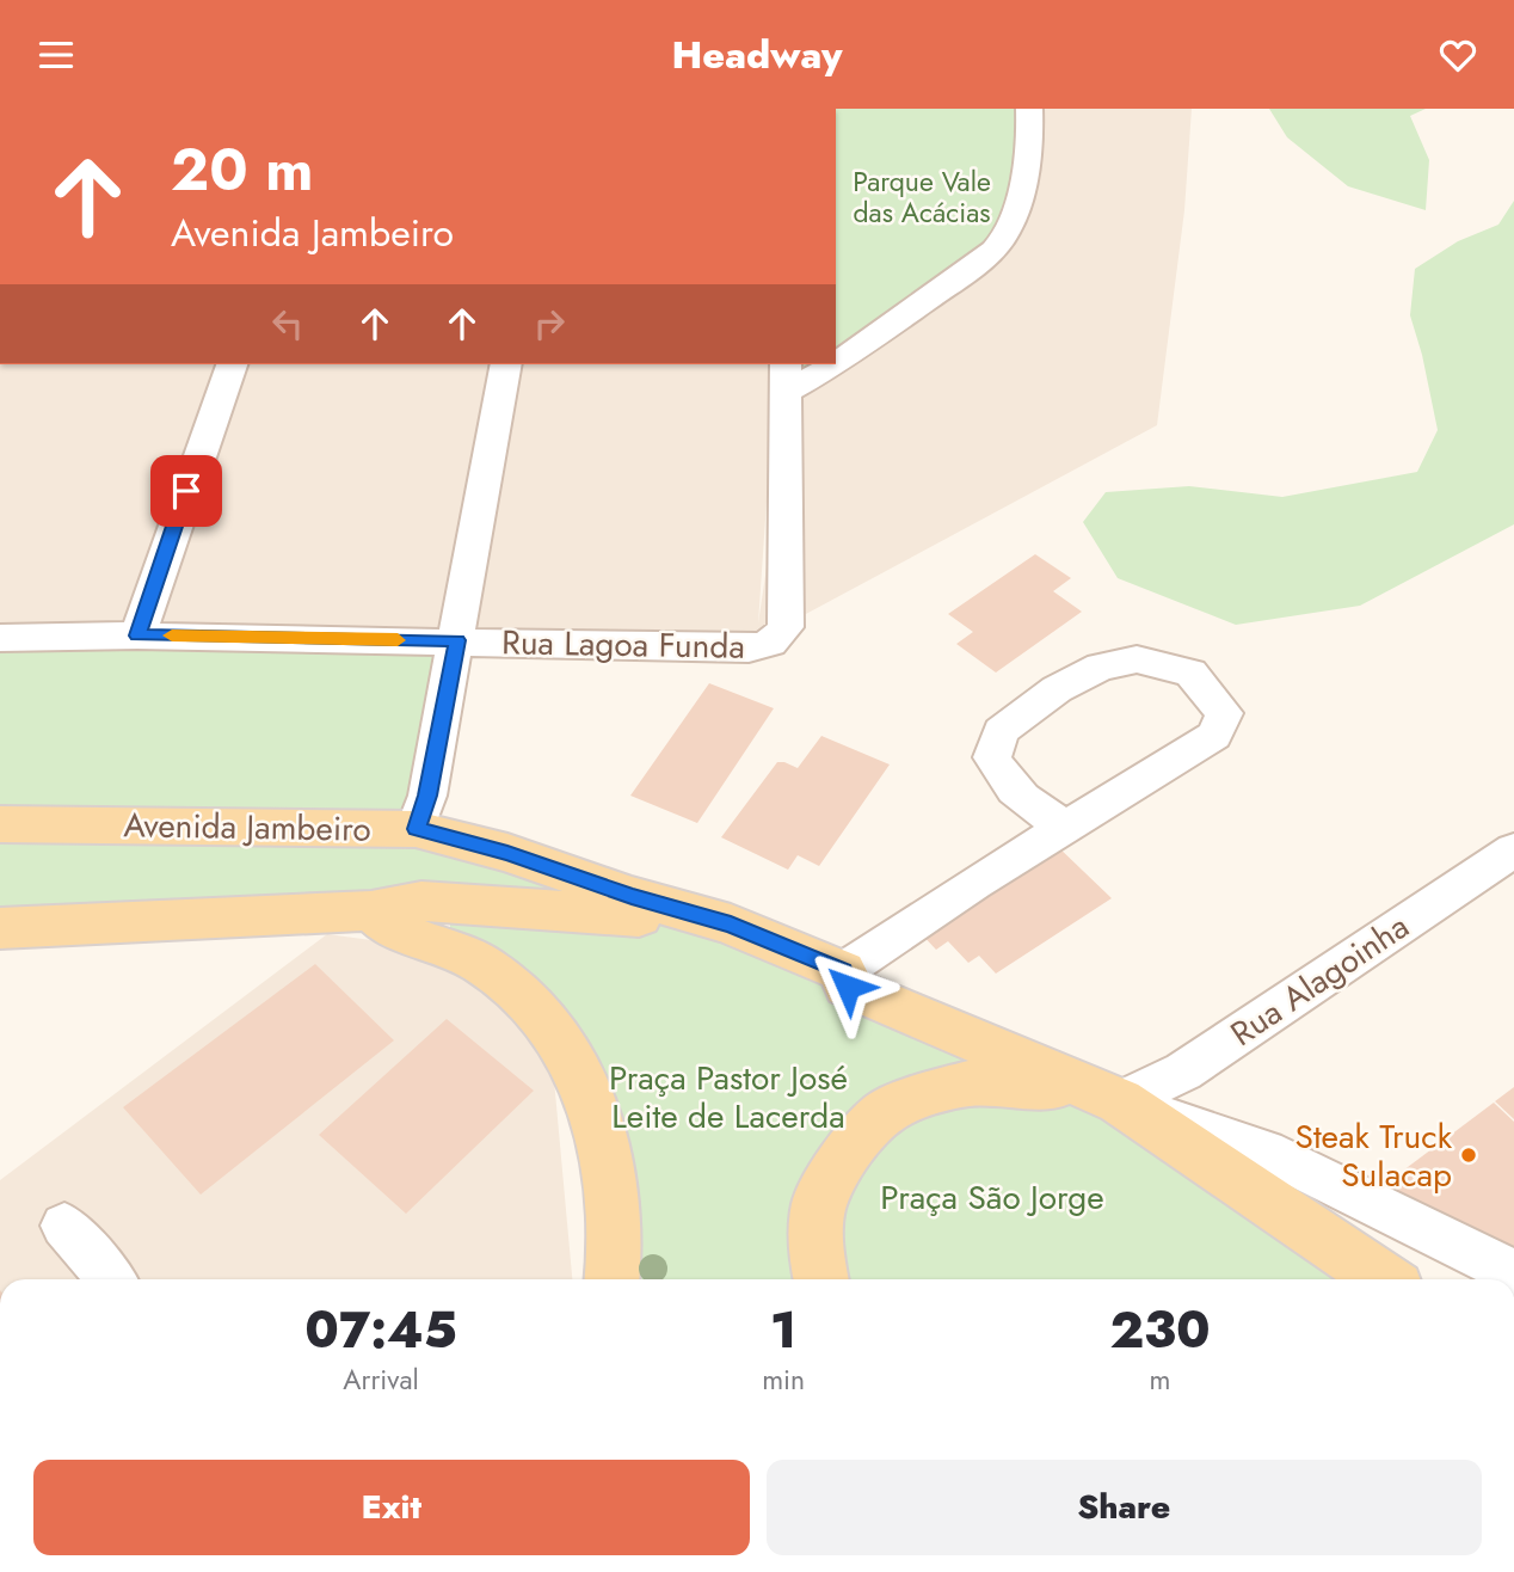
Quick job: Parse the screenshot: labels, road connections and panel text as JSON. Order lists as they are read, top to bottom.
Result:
{
  "streets": {
    "main road": ["Avenida Jambeiro"],
    "street": ["Rua Lagoa Funda", "Rua Alagoinha"]
  },
  "parks": ["Parque Vale das Acácias", "Praça Pastor José Leite de Lacerda", "Praça São Jorge"],
  "places": ["Steak Truck Sulacap"],
  "page": {
    "header": "Headway",
    "turn": ["20 m", "Avenida Jambeiro"],
    "eta": [
      "07:45",
      "Arrival",
      "1",
      "min",
      "230",
      "m"
    ],
    "buttons": ["Exit", "Share"]
  }
}
